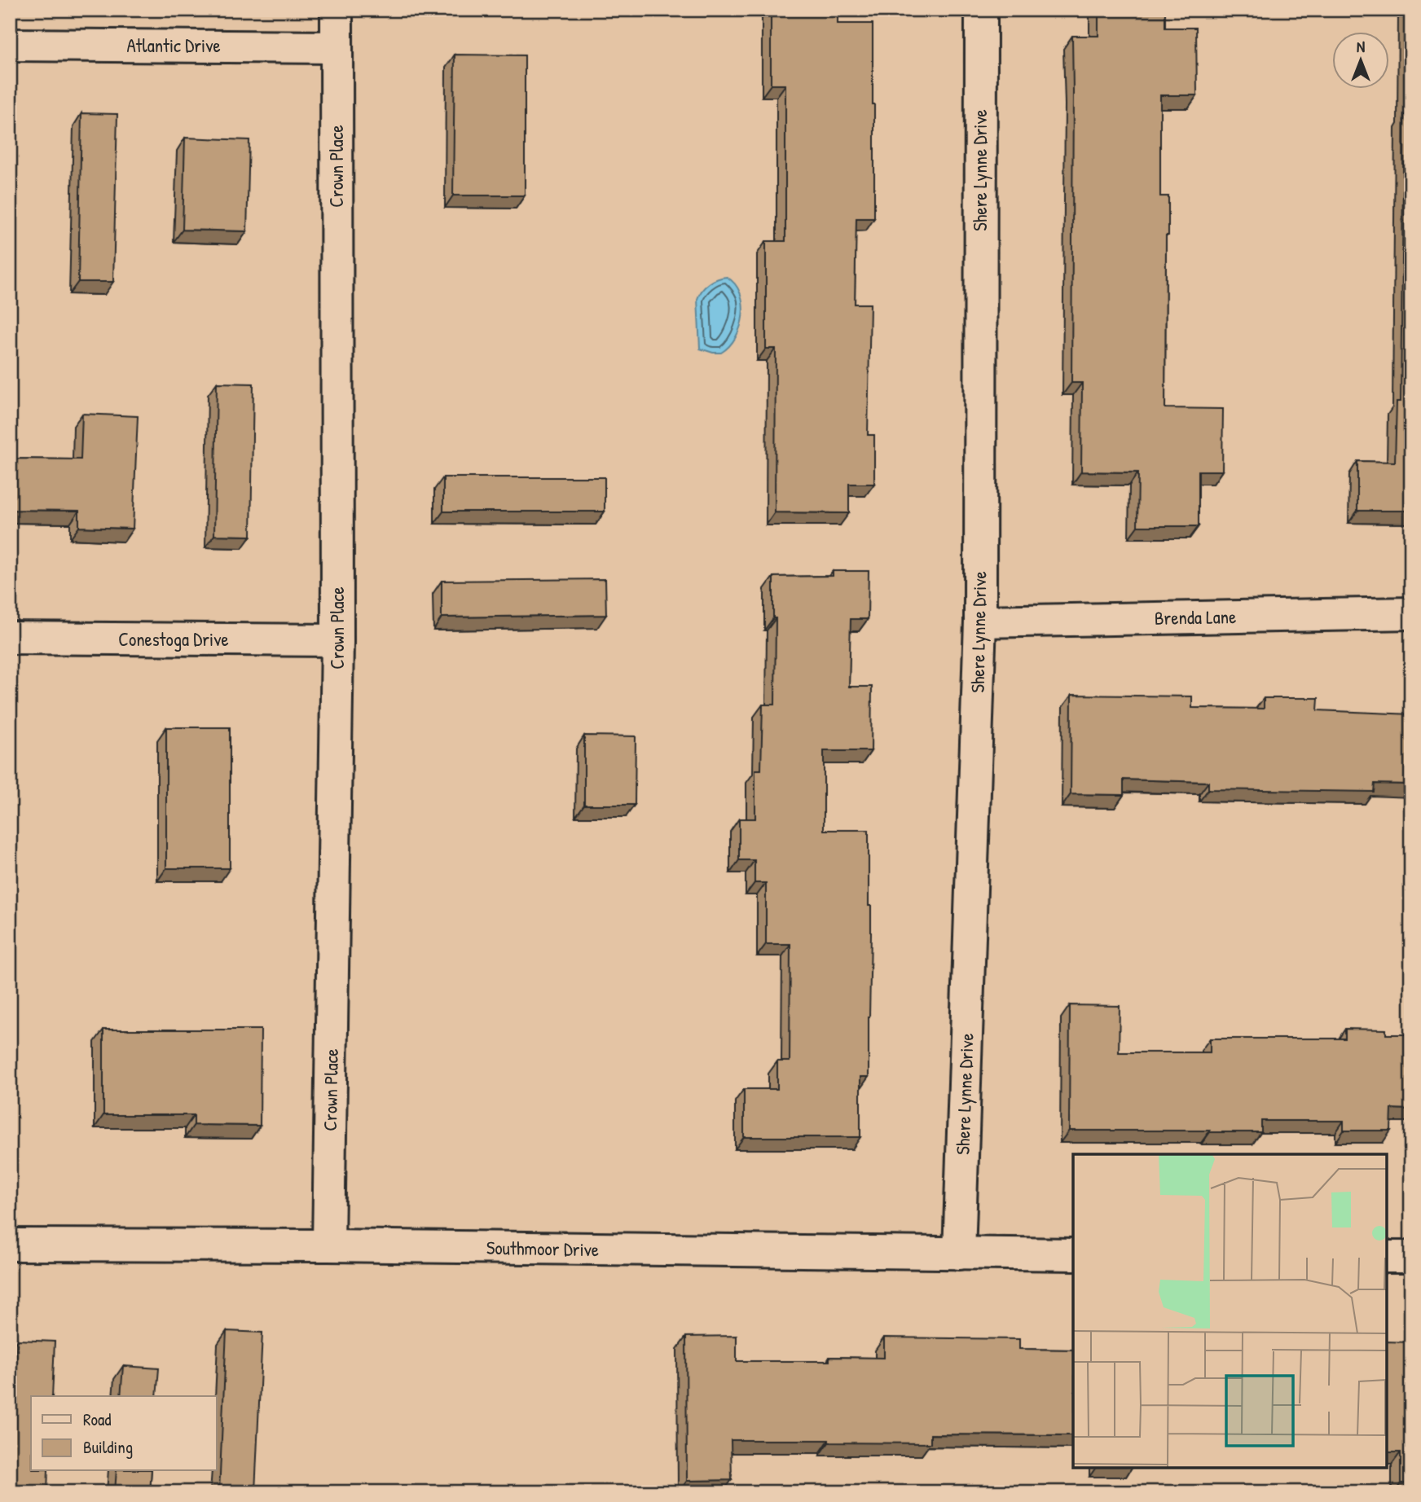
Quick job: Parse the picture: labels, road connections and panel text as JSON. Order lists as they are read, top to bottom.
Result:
{
  "streets": {
    "street": [
      "Atlantic Drive",
      "Crown Place",
      "Shere Lynne Drive",
      "Brenda Lane",
      "Conestoga Drive",
      "Southmoor Drive"
    ]
  },
  "crossings": [
    ["Atlantic Drive", "Crown Place"],
    ["Crown Place", "Conestoga Drive"],
    ["Crown Place", "Southmoor Drive"],
    ["Shere Lynne Drive", "Brenda Lane"],
    ["Shere Lynne Drive", "Southmoor Drive"]
  ],
  "legend": ["Road", "Building"],
  "north": "top"
}
